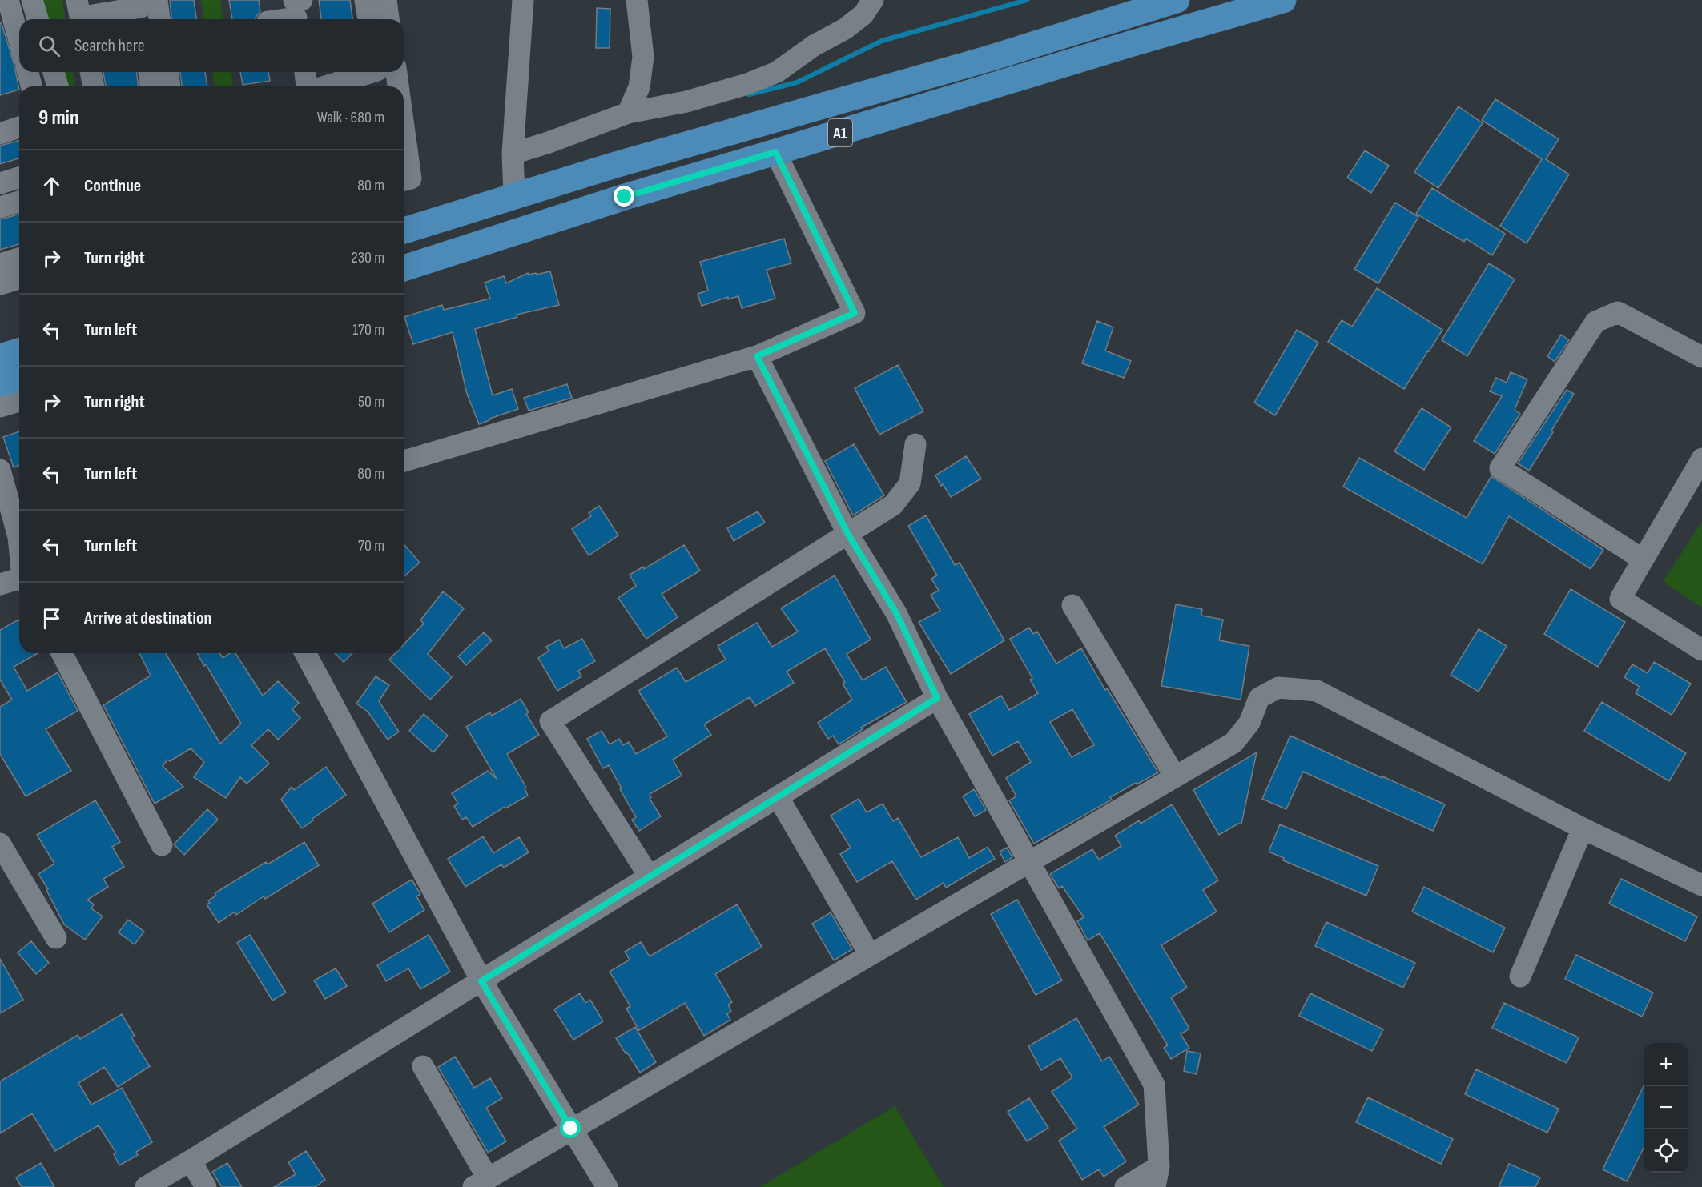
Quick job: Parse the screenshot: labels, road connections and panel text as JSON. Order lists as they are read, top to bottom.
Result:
{
  "streets": {
    "main road": ["A1"]
  },
  "page": {
    "search": "Search here",
    "heading": ["9 min", "Walk · 680 m"],
    "list": [
      ["Continue", "80 m"],
      ["Turn right", "230 m"],
      ["Turn left", "170 m"],
      ["Turn right", "50 m"],
      ["Turn left", "80 m"],
      ["Turn left", "70 m"],
      "Arrive at destination"
    ],
    "map_buttons": ["+", "−"]
  }
}
